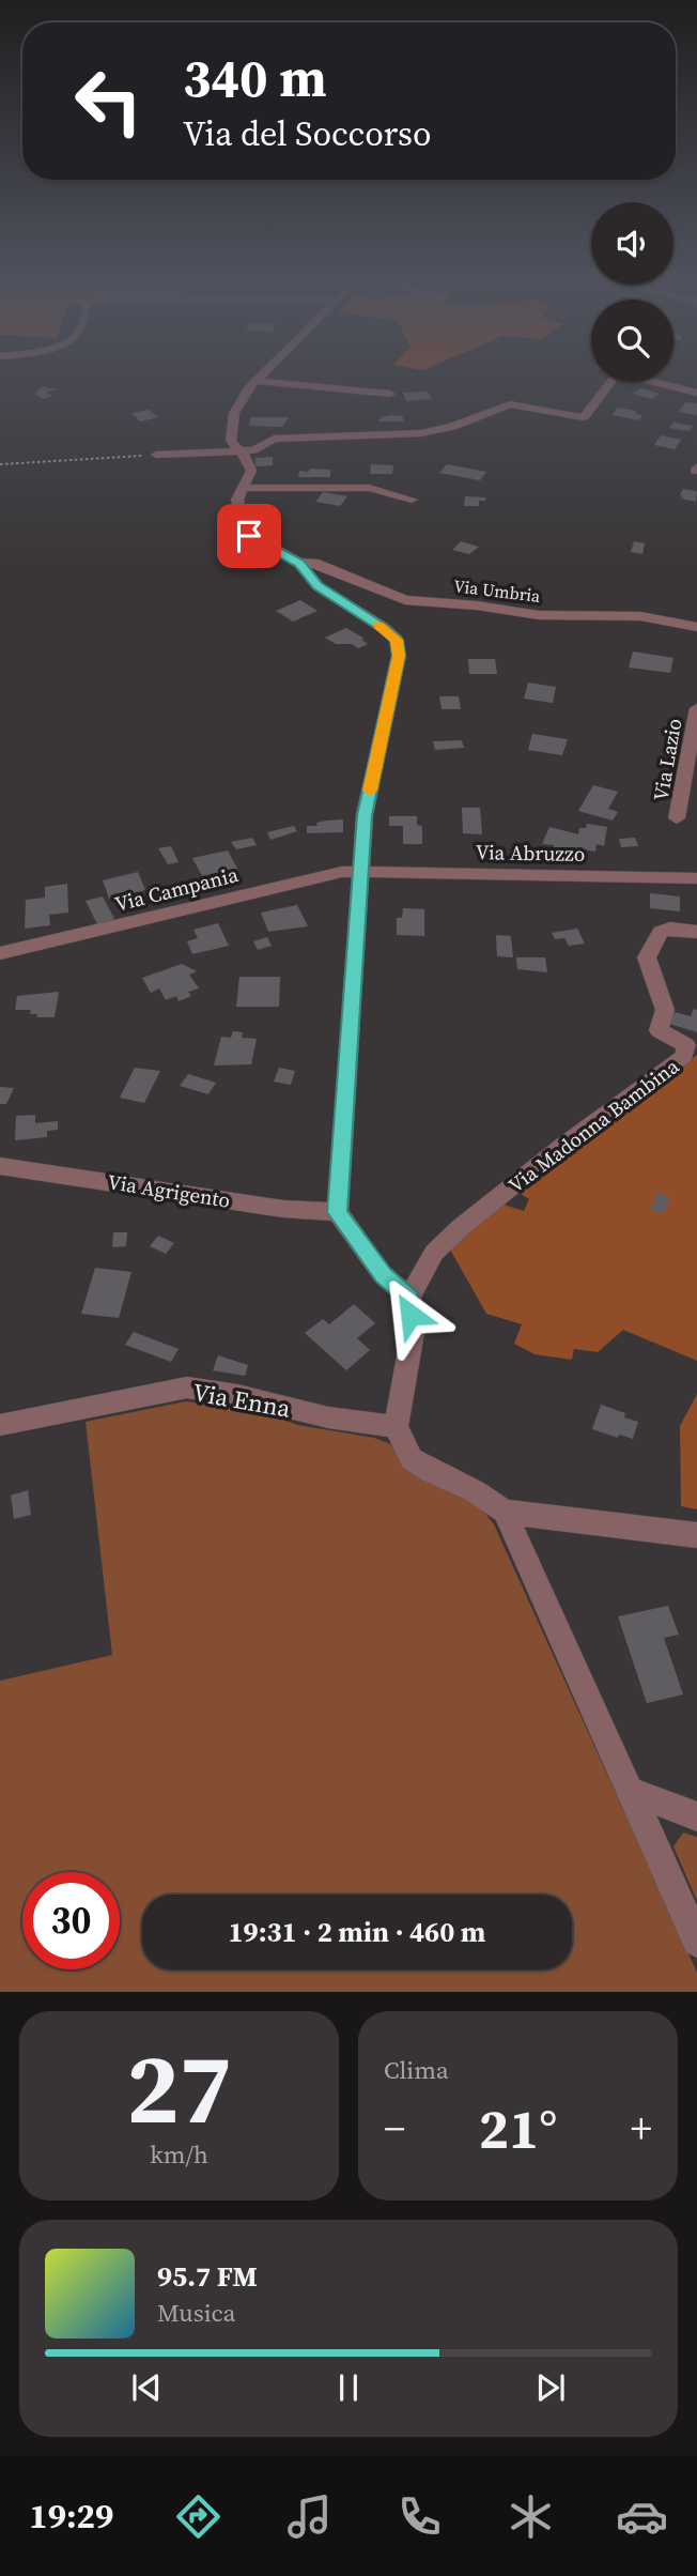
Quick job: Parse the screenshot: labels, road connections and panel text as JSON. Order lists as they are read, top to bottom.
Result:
{
  "streets": {
    "street": [
      "Via Umbria",
      "Via Lazio",
      "Via Abruzzo",
      "Via Campania",
      "Via Madonna Bambina",
      "Via Agrigento",
      "Via Enna"
    ]
  },
  "crossings": [
    ["Via Abruzzo", "Via Campania"]
  ],
  "page": {
    "turn": ["340 m", "Via del Soccorso"],
    "limit": "30",
    "trip": "19:31 · 2 min · 460 m",
    "tile": [
      ["27", "km/h"],
      "Clima"
    ],
    "heat": ["−", "21°", "+"],
    "song": ["95.7 FM", "Musica"],
    "tabs": "19:29"
  }
}
